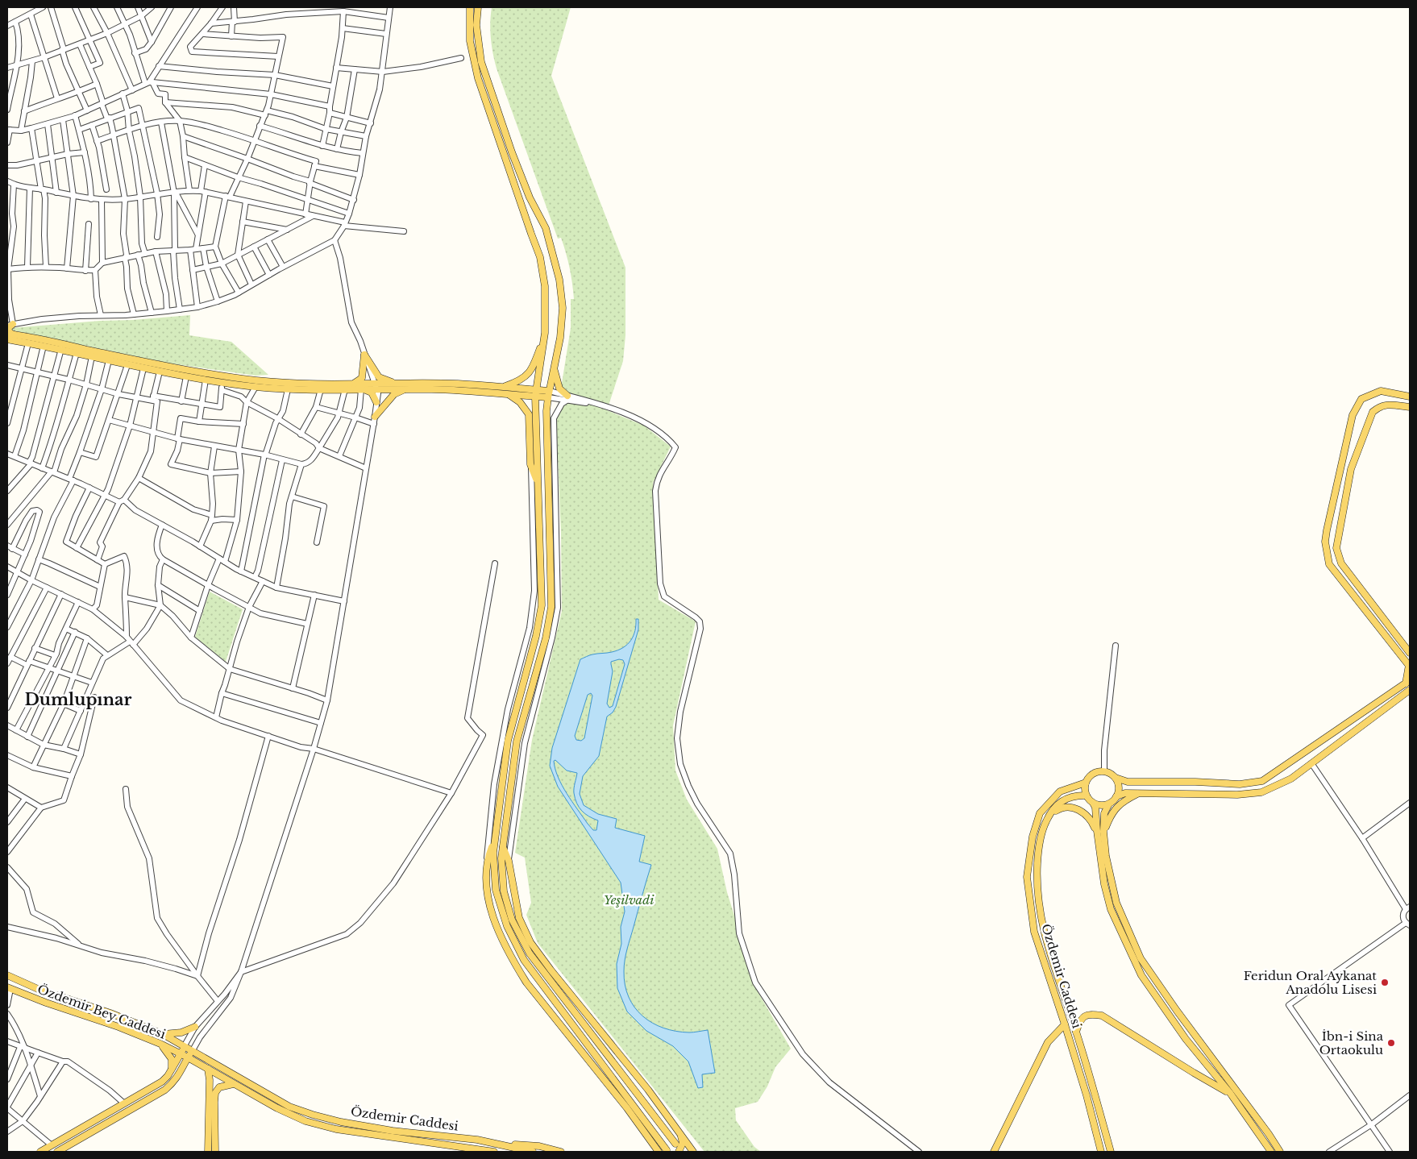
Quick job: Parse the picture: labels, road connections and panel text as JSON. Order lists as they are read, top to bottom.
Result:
{
  "streets": {
    "main road": ["Özdemir Caddesi", "Özdemir Bey Caddesi"]
  },
  "crossings": [
    ["Özdemir Caddesi", "Özdemir Bey Caddesi"]
  ],
  "districts": ["Dumlupınar"],
  "parks": ["Yeşilvadi"],
  "places": ["Feridun Oral Aykanat Anadolu Lisesi", "İbn-i Sina Ortaokulu"]
}
